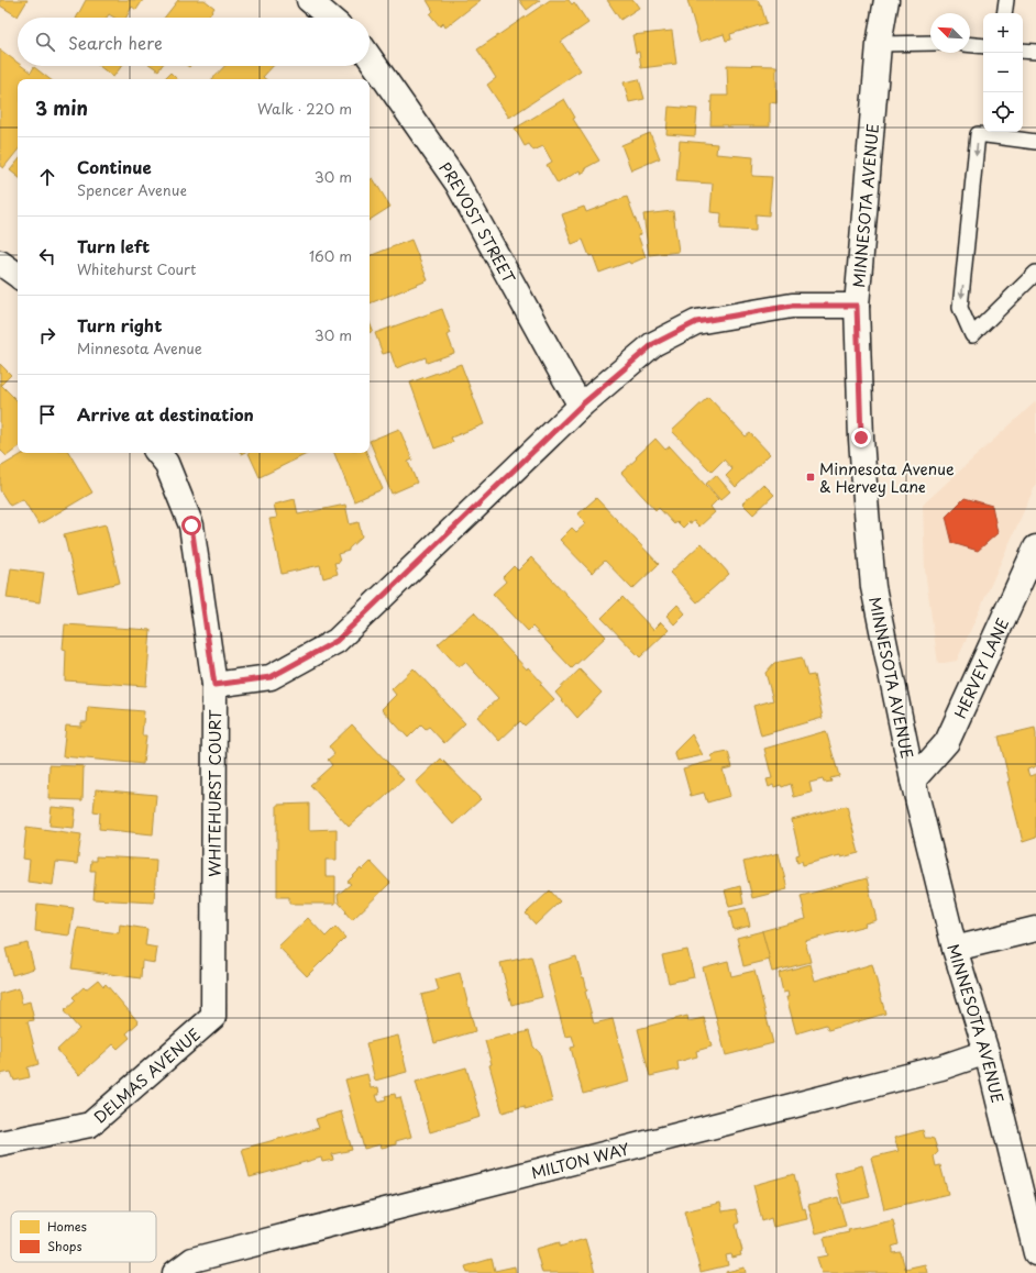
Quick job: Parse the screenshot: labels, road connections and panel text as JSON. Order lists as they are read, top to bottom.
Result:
{
  "streets": {
    "street": [
      "MINNESOTA AVENUE",
      "PREVOST STREET",
      "HERVEY LANE",
      "WHITEHURST COURT",
      "DELMAS AVENUE",
      "MILTON WAY"
    ]
  },
  "crossings": [
    ["MINNESOTA AVENUE", "HERVEY LANE"],
    ["MINNESOTA AVENUE", "MILTON WAY"],
    ["WHITEHURST COURT", "DELMAS AVENUE"]
  ],
  "places": {
    "transit": ["Minnesota Avenue & Hervey Lane"]
  },
  "legend": ["Homes", "Shops"],
  "north": "top left",
  "page": {
    "map_buttons": ["+", "−"],
    "search": "Search here",
    "heading": ["3 min", "Walk · 220 m"],
    "list": [
      ["Continue", "Spencer Avenue", "30 m"],
      ["Turn left", "Whitehurst Court", "160 m"],
      ["Turn right", "Minnesota Avenue", "30 m"],
      "Arrive at destination"
    ]
  }
}
